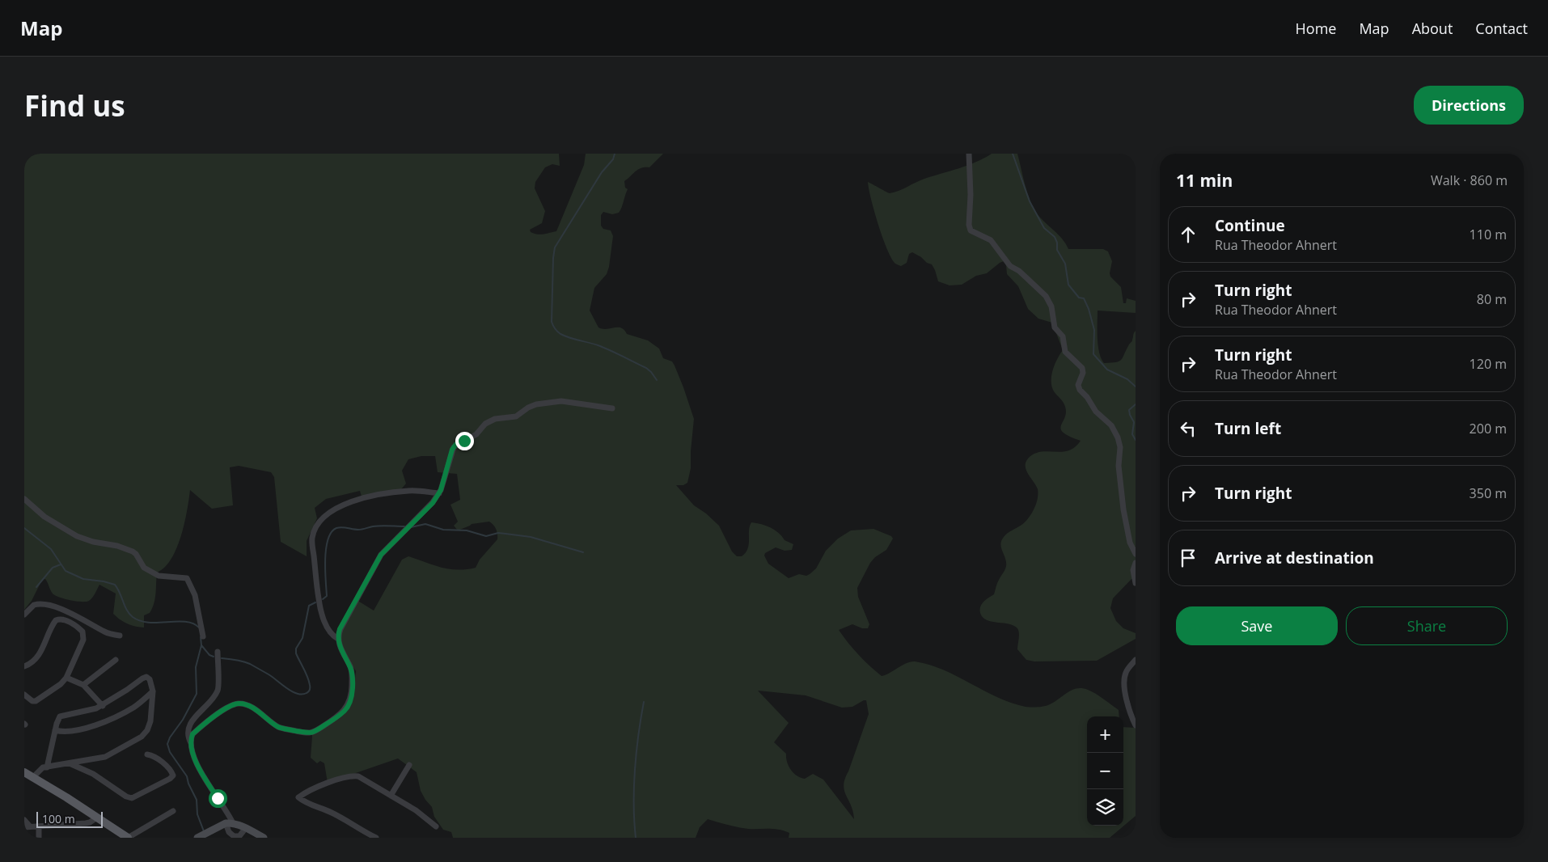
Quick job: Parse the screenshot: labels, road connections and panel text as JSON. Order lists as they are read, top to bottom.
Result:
{
  "scale_bar": "100 m",
  "page": {
    "header": "Map",
    "nav": [
      "Home",
      "Map",
      "About",
      "Contact"
    ],
    "buttons": [
      "Directions",
      ["Save", "Share"]
    ],
    "title": "Find us",
    "heading": ["11 min", "Walk · 860 m"],
    "list": [
      ["Continue", "Rua Theodor Ahnert", "110 m"],
      ["Turn right", "Rua Theodor Ahnert", "80 m"],
      ["Turn right", "Rua Theodor Ahnert", "120 m"],
      ["Turn left", "200 m"],
      ["Turn right", "350 m"],
      "Arrive at destination"
    ],
    "map_buttons": ["+", "−"],
    "scale": "100 m"
  }
}
